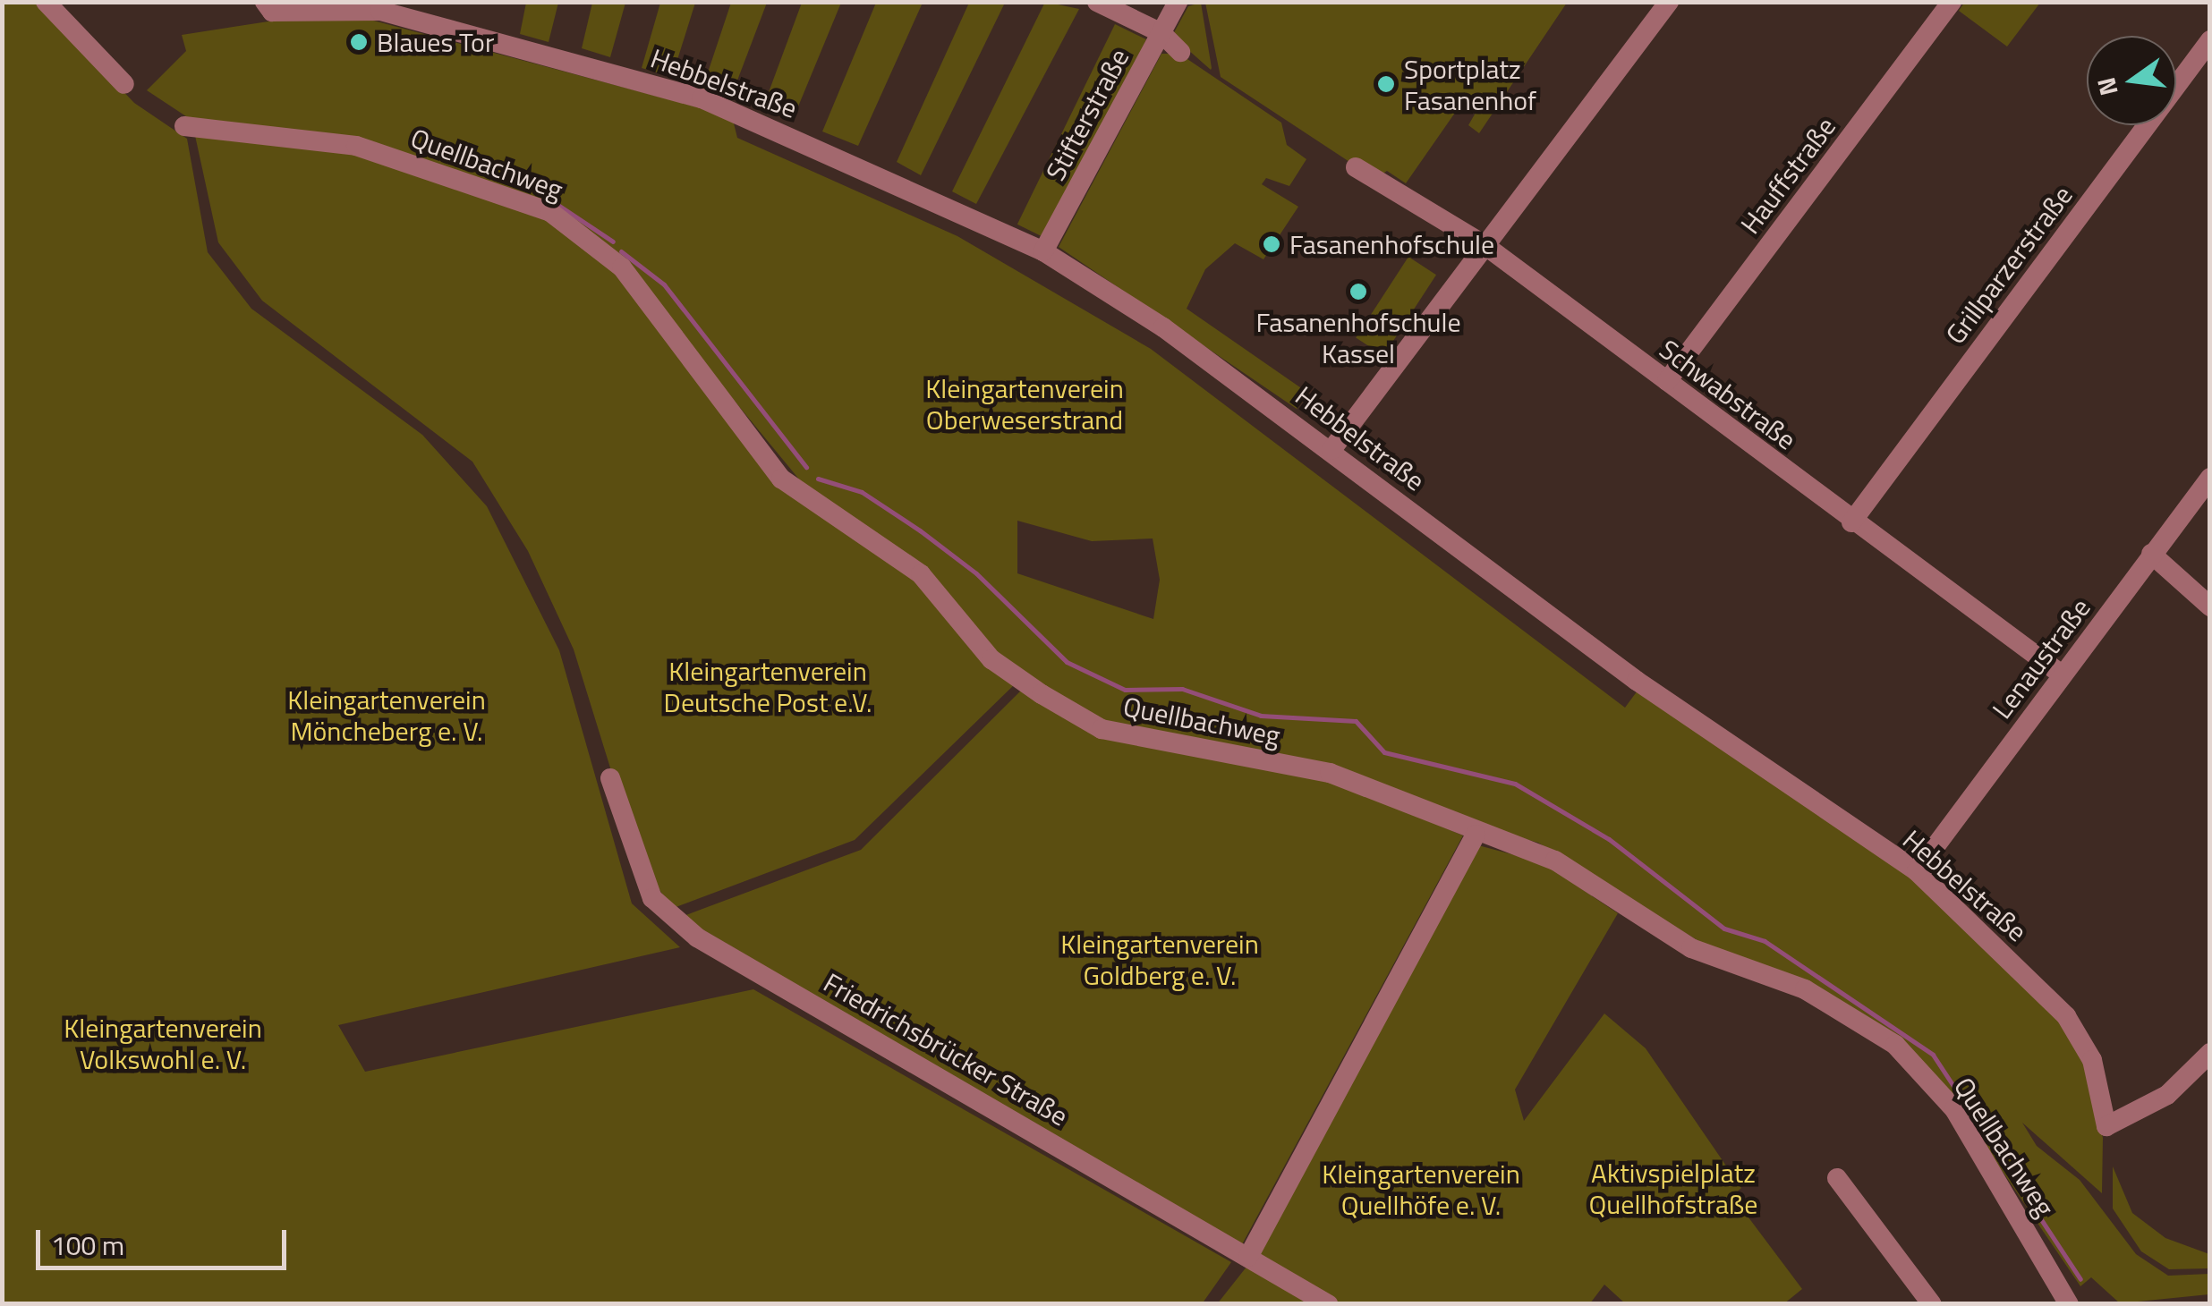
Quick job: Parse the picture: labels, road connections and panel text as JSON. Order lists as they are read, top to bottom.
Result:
{
  "streets": {
    "street": [
      "Hebbelstraße",
      "Stifterstraße",
      "Quellbachweg",
      "Hauffstraße",
      "Grillparzerstraße",
      "Schwabstraße",
      "Lenaustraße",
      "Friedrichsbrücker Straße"
    ]
  },
  "crossings": [
    ["Hebbelstraße", "Stifterstraße"],
    ["Hebbelstraße", "Lenaustraße"],
    ["Hauffstraße", "Schwabstraße"],
    ["Grillparzerstraße", "Schwabstraße"],
    ["Schwabstraße", "Lenaustraße"]
  ],
  "parks": [
    "Kleingartenverein Oberweserstrand",
    "Kleingartenverein Deutsche Post e.V.",
    "Kleingartenverein Möncheberg e. V.",
    "Kleingartenverein Goldberg e. V.",
    "Kleingartenverein Volkswohl e. V.",
    "Aktivspielplatz Quellhofstraße",
    "Kleingartenverein Quellhöfe e. V."
  ],
  "places": [
    "Blaues Tor",
    "Sportplatz Fasanenhof",
    "Fasanenhofschule",
    "Fasanenhofschule Kassel"
  ],
  "scale_bar": "100 m",
  "north": "left"
}
